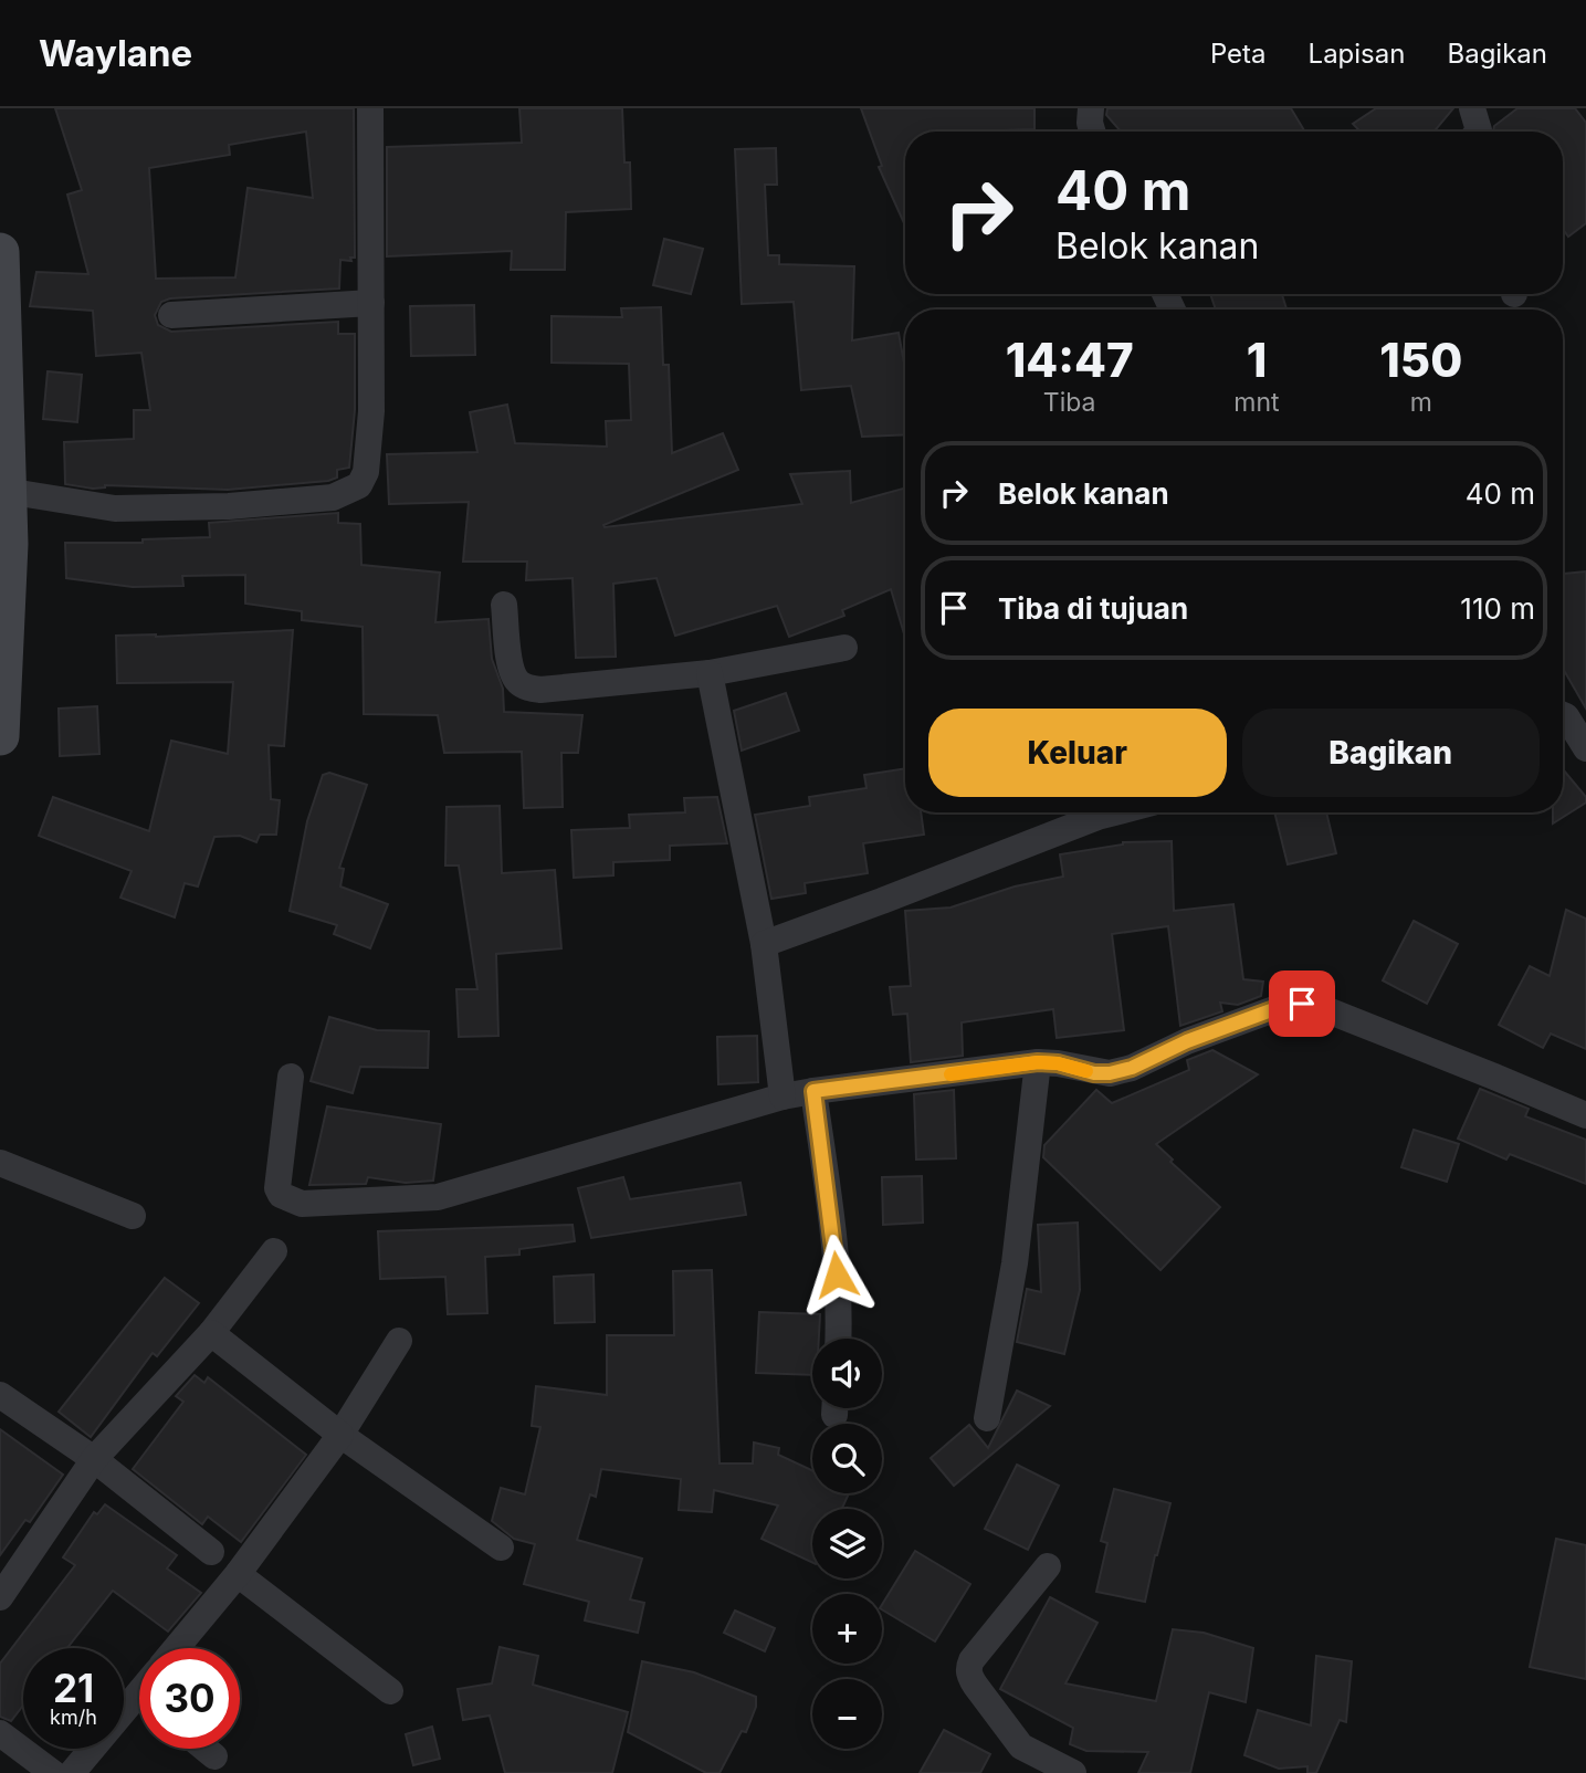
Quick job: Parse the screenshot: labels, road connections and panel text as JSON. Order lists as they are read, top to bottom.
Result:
{
  "page": {
    "header": "Waylane",
    "nav": ["Peta", "Lapisan", "Bagikan"],
    "turn": ["40 m", "Belok kanan"],
    "eta": [
      "14:47",
      "Tiba",
      "1",
      "mnt",
      "150",
      "m"
    ],
    "list": [
      {
        "name": "Belok kanan",
        "value": "40 m"
      },
      {
        "name": "Tiba di tujuan",
        "value": "110 m"
      }
    ],
    "buttons": ["Keluar", "Bagikan"],
    "map_buttons": ["+", "−"],
    "speed": "21 km/h",
    "limit": "30"
  }
}
